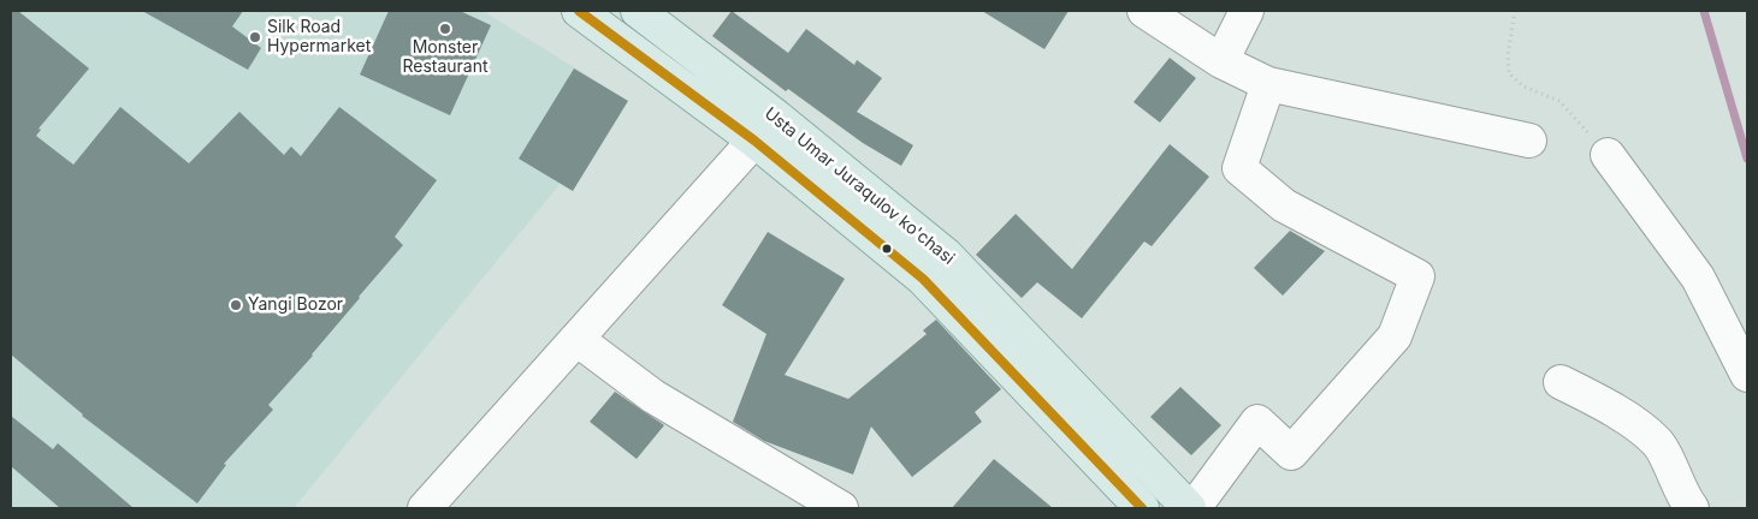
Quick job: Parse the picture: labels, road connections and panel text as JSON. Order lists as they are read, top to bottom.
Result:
{
  "streets": {
    "main road": ["Usta Umar Juraqulov ko'chasi"]
  },
  "places": ["Monster Restaurant", "Silk Road Hypermarket", "Yangi Bozor"]
}
